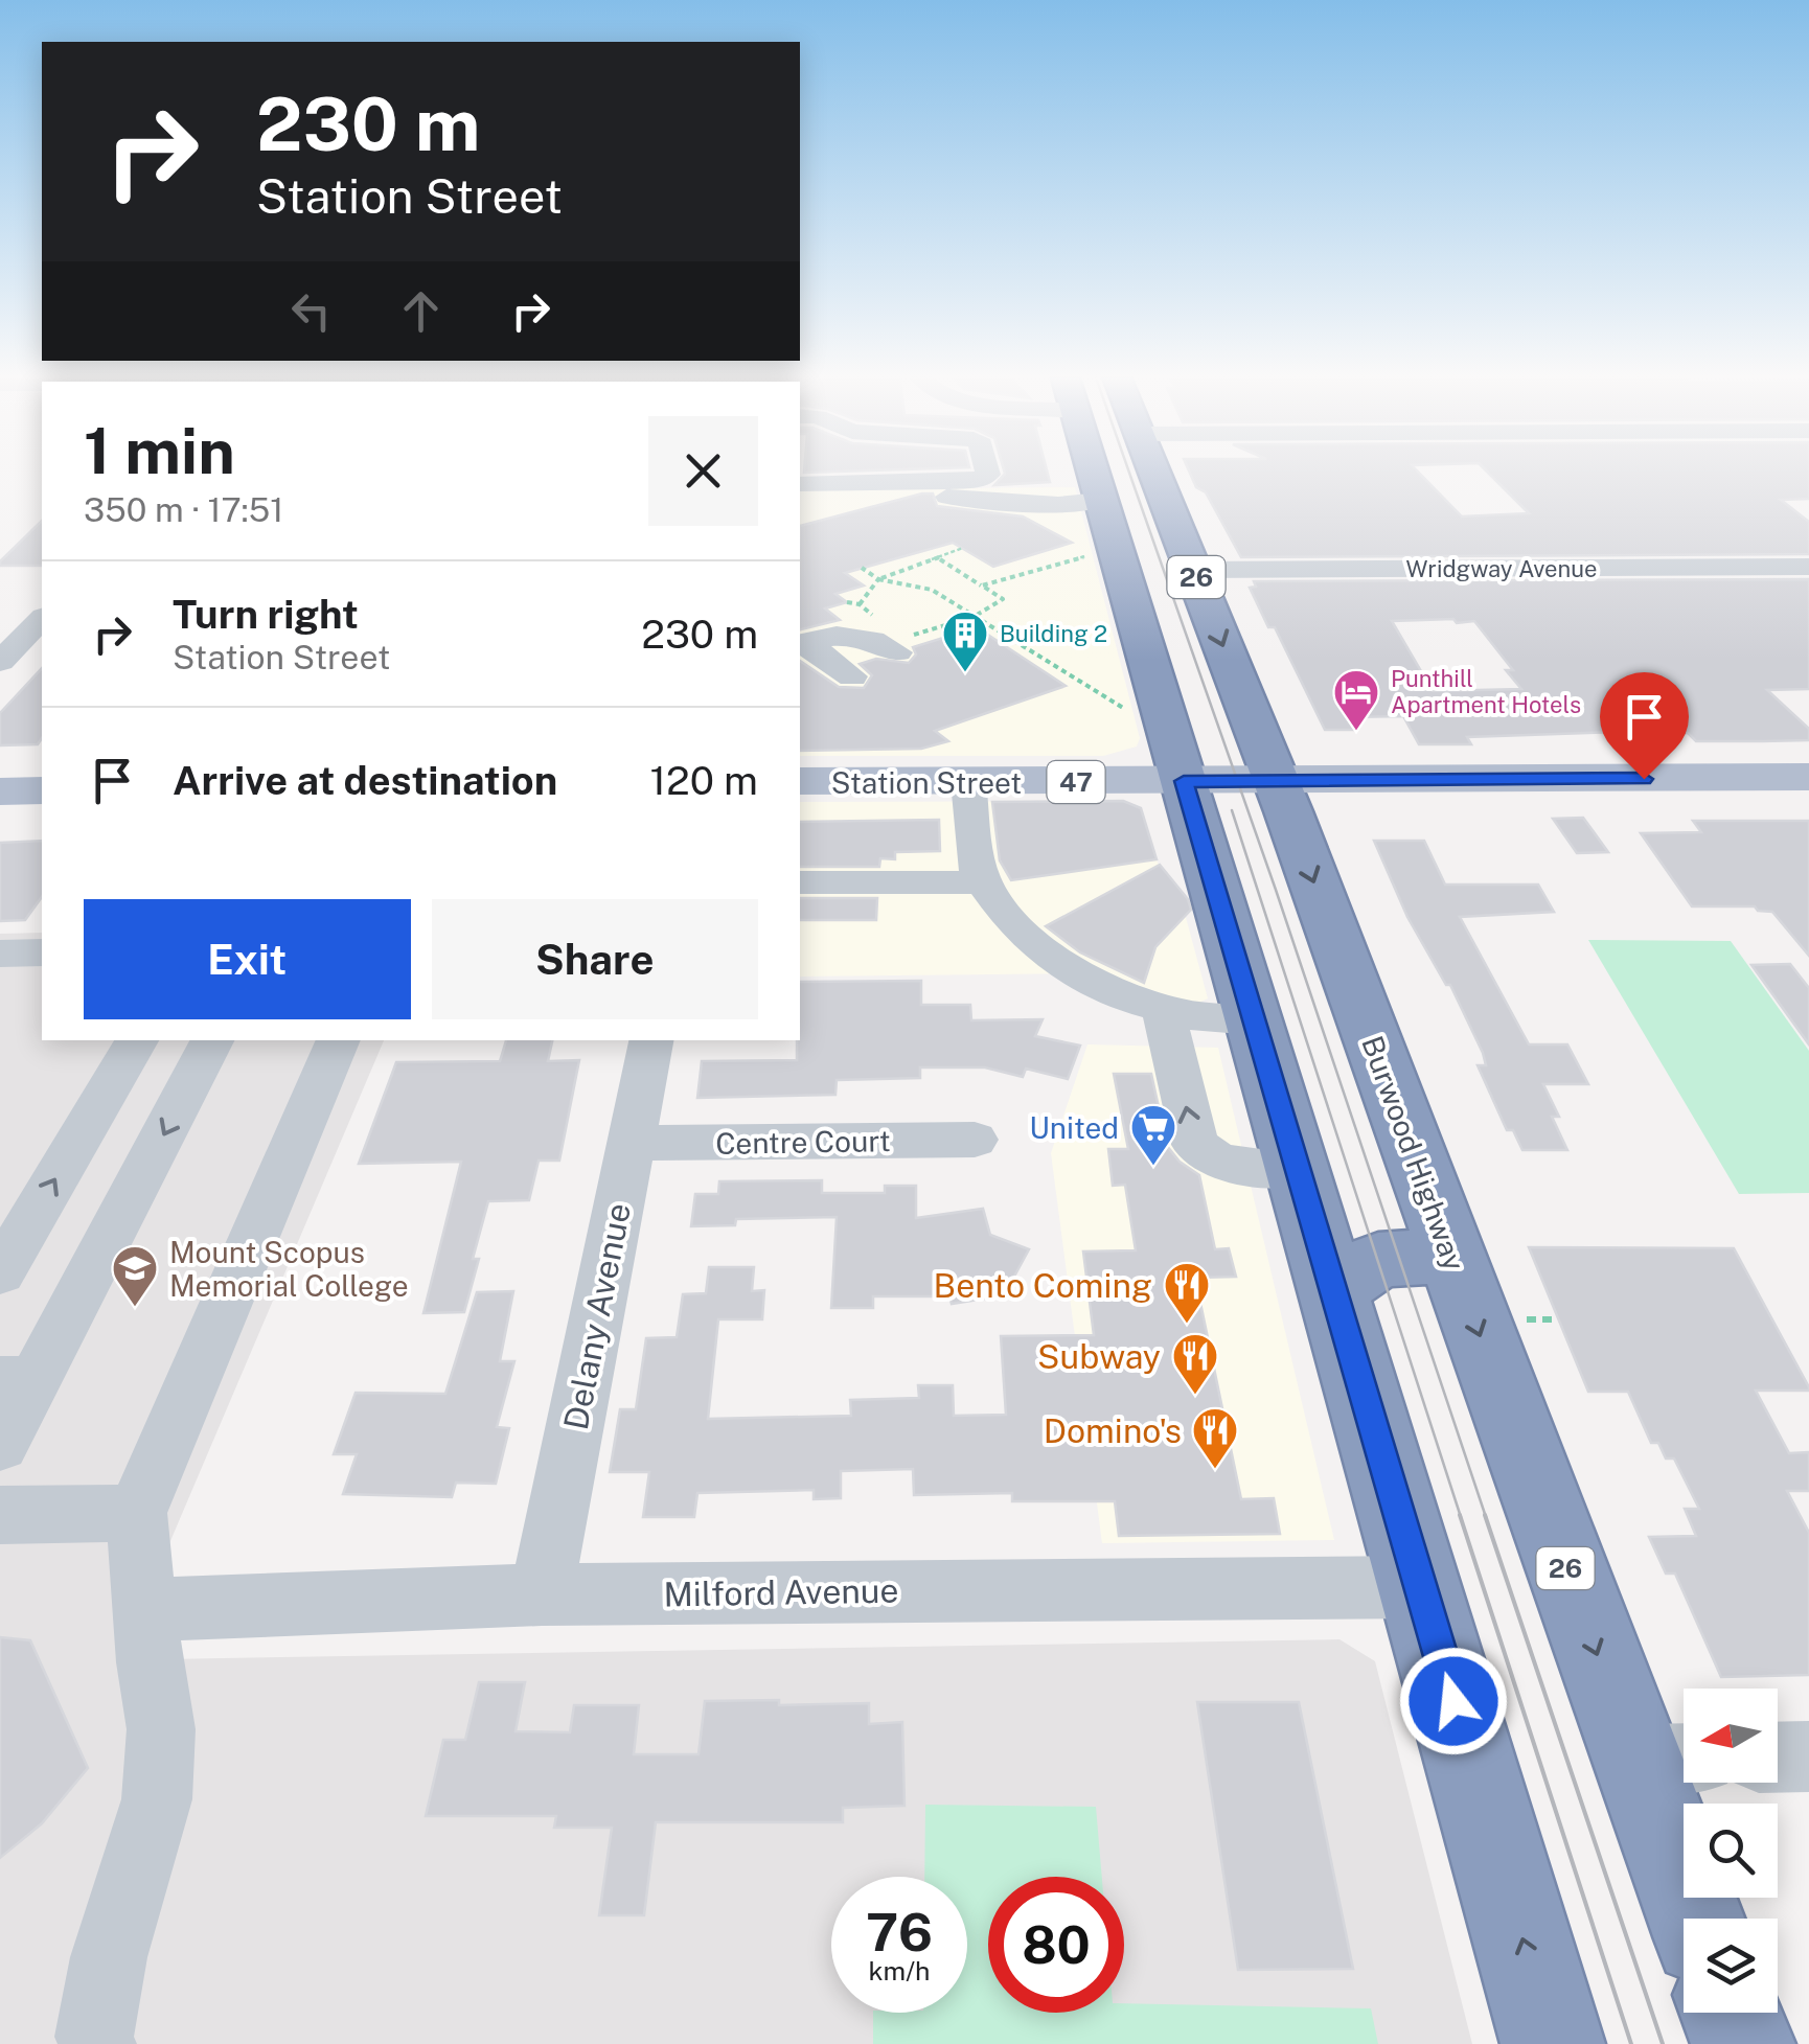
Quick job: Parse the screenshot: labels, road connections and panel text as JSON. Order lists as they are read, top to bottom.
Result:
{
  "streets": {
    "highway": ["26", "Burwood Highway"],
    "main road": ["Station Street", "47"],
    "street": [
      "Wridgway Avenue",
      "Centre Court",
      "Delany Avenue",
      "Milford Avenue"
    ]
  },
  "crossings": [
    ["Wridgway Avenue", "Burwood Highway"],
    ["26", "Station Street"],
    ["26", "Milford Avenue"],
    ["Station Street", "Burwood Highway"],
    ["Centre Court", "Delany Avenue"],
    ["Delany Avenue", "Milford Avenue"]
  ],
  "places": {
    "building": ["Building 2"],
    "hotel": ["Punthill Apartment Hotels"],
    "supermarket": ["United"],
    "school or university": ["Mount Scopus Memorial College"],
    "restaurant": ["Bento Coming", "Subway", "Domino's"]
  },
  "north": "left",
  "page": {
    "turn": ["230 m", "Station Street"],
    "heading": ["1 min", "350 m · 17:51"],
    "list": [
      {
        "name": "Turn right",
        "note": "Station Street",
        "value": "230 m"
      },
      {
        "name": "Arrive at destination",
        "value": "120 m"
      }
    ],
    "buttons": ["Exit", "Share"],
    "speed": "76 km/h",
    "limit": "80"
  }
}
